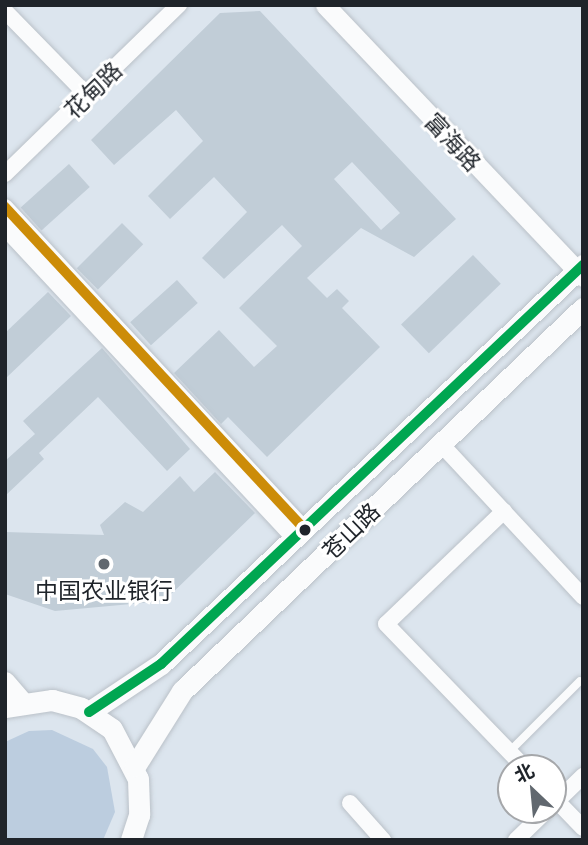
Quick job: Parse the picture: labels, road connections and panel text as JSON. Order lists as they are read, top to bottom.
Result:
{
  "streets": {
    "main road": ["苍山路"],
    "street": ["花甸路", "富海路"]
  },
  "crossings": [
    ["富海路", "苍山路"]
  ],
  "places": ["中国农业银行"],
  "north": "top left"
}
